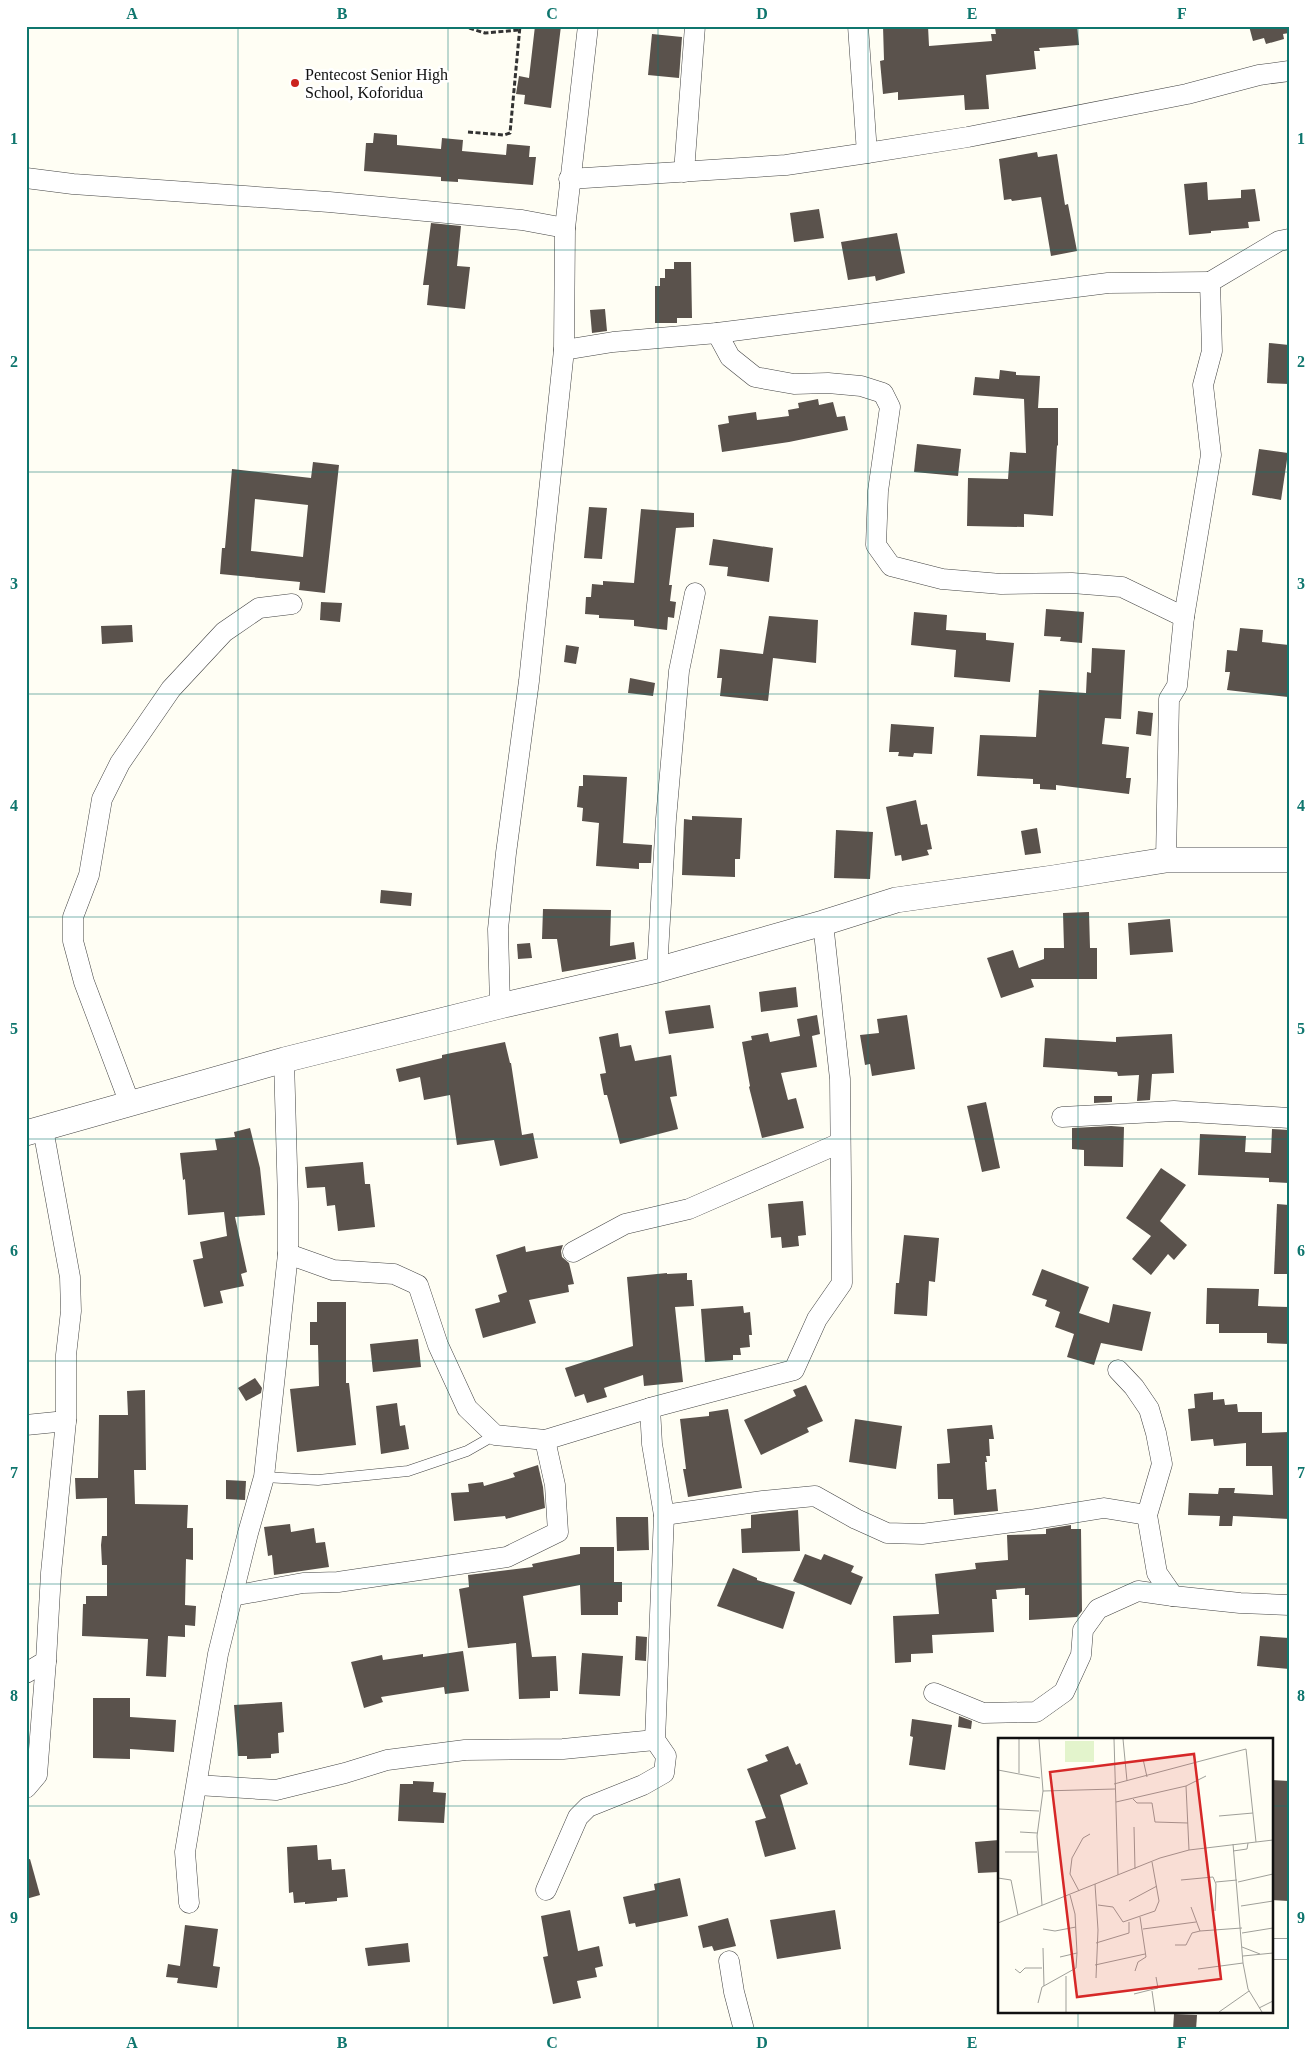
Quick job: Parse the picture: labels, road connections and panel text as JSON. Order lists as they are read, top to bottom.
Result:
{
  "places": ["Pentecost Senior High School, Koforidua"],
  "grid": {
    "columns": [
      "A",
      "B",
      "C",
      "D",
      "E",
      "F"
    ],
    "rows": [
      "1",
      "2",
      "3",
      "4",
      "5",
      "6",
      "7",
      "8",
      "9"
    ]
  }
}
